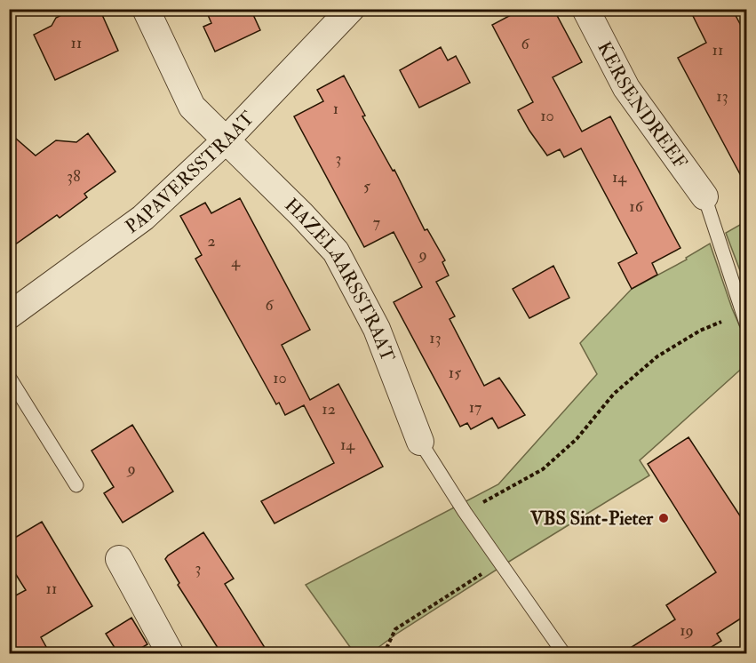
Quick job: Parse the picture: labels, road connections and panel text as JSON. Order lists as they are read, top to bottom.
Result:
{
  "streets": {
    "street": ["KERSENDREEF", "PAPAVERSSTRAAT", "HAZELAARSSTRAAT"]
  },
  "crossings": [
    ["PAPAVERSSTRAAT", "HAZELAARSSTRAAT"]
  ],
  "places": ["VBS Sint-Pieter"],
  "house_numbers": [
    "11",
    "6",
    "11",
    "13",
    "1",
    "10",
    "3",
    "38",
    "14",
    "5",
    "16",
    "7",
    "2",
    "9",
    "4",
    "6",
    "13",
    "15",
    "10",
    "17",
    "12",
    "14",
    "9",
    "3",
    "11",
    "19"
  ]
}
